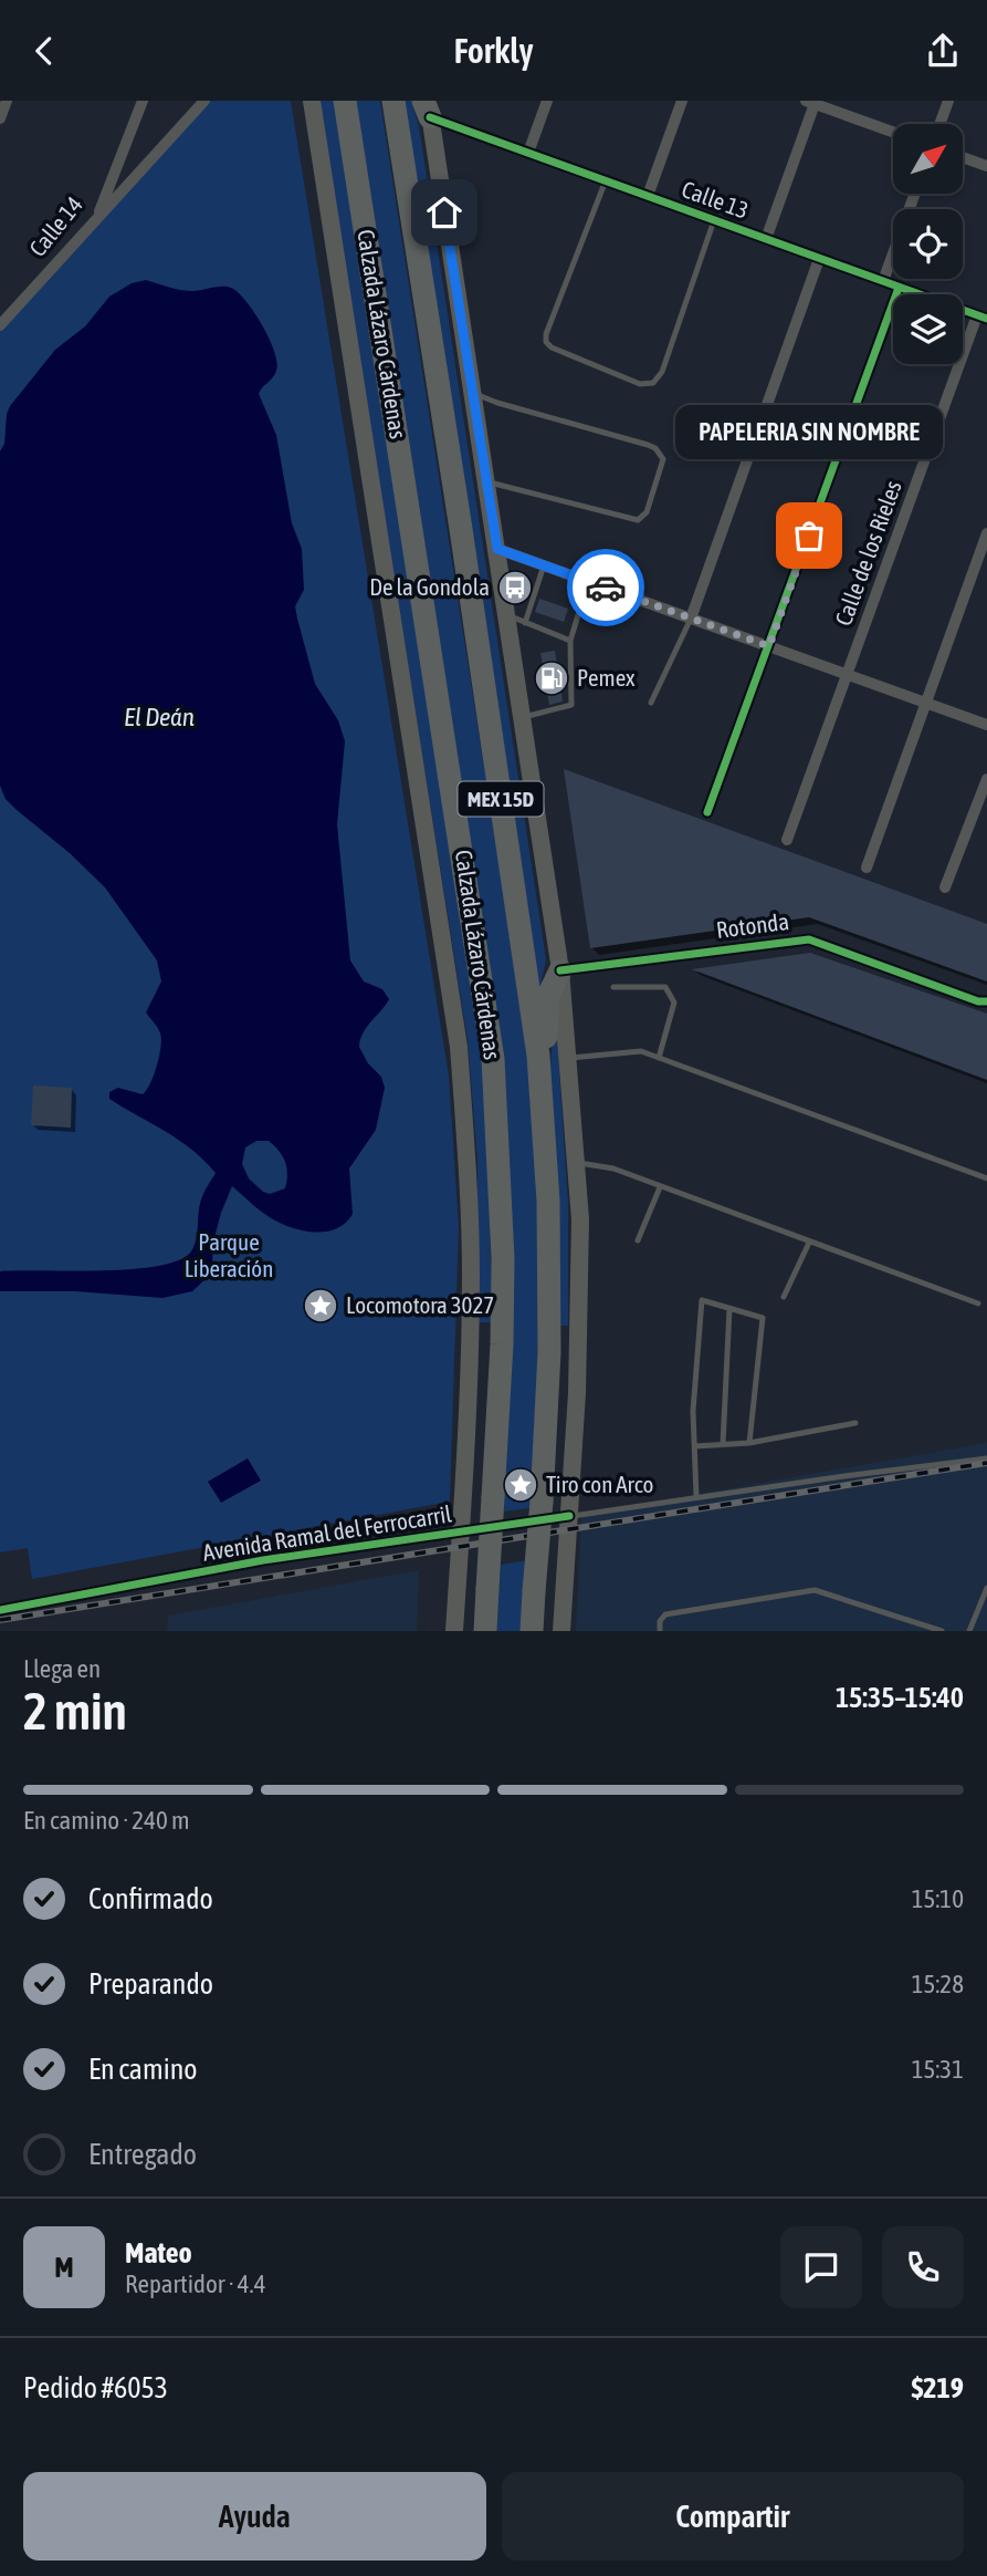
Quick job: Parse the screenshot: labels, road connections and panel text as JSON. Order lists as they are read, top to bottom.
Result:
{
  "streets": {
    "highway": ["Calzada Lázaro Cárdenas", "MEX 15D"],
    "street": [
      "Calle 13",
      "Calle 14",
      "Calle de los Rieles",
      "Rotonda",
      "Avenida Ramal del Ferrocarril"
    ]
  },
  "crossings": [
    ["Calle 13", "Calle de los Rieles"],
    ["Calzada Lázaro Cárdenas", "Avenida Ramal del Ferrocarril"]
  ],
  "water": ["El Deán"],
  "parks": ["Parque Liberación"],
  "places": {
    "other": ["PAPELERIA SIN NOMBRE"],
    "bus stop": ["De la Gondola"],
    "fuel station": ["Pemex"],
    "place": ["Locomotora 3027", "Tiro con Arco"]
  },
  "north": "top right",
  "page": {
    "header": "Forkly",
    "bubble": "PAPELERIA SIN NOMBRE",
    "heading": ["2 min", "Llega en", "15:35–15:40"],
    "panel": [
      "Mateo",
      "Repartidor · 4.4",
      "Pedido #6053",
      "$219"
    ],
    "bar": "En camino · 240 m",
    "list": [
      ["Confirmado", "15:10"],
      ["Preparando", "15:28"],
      ["En camino", "15:31"],
      "Entregado"
    ],
    "round": "M",
    "buttons": ["Ayuda", "Compartir"]
  }
}
